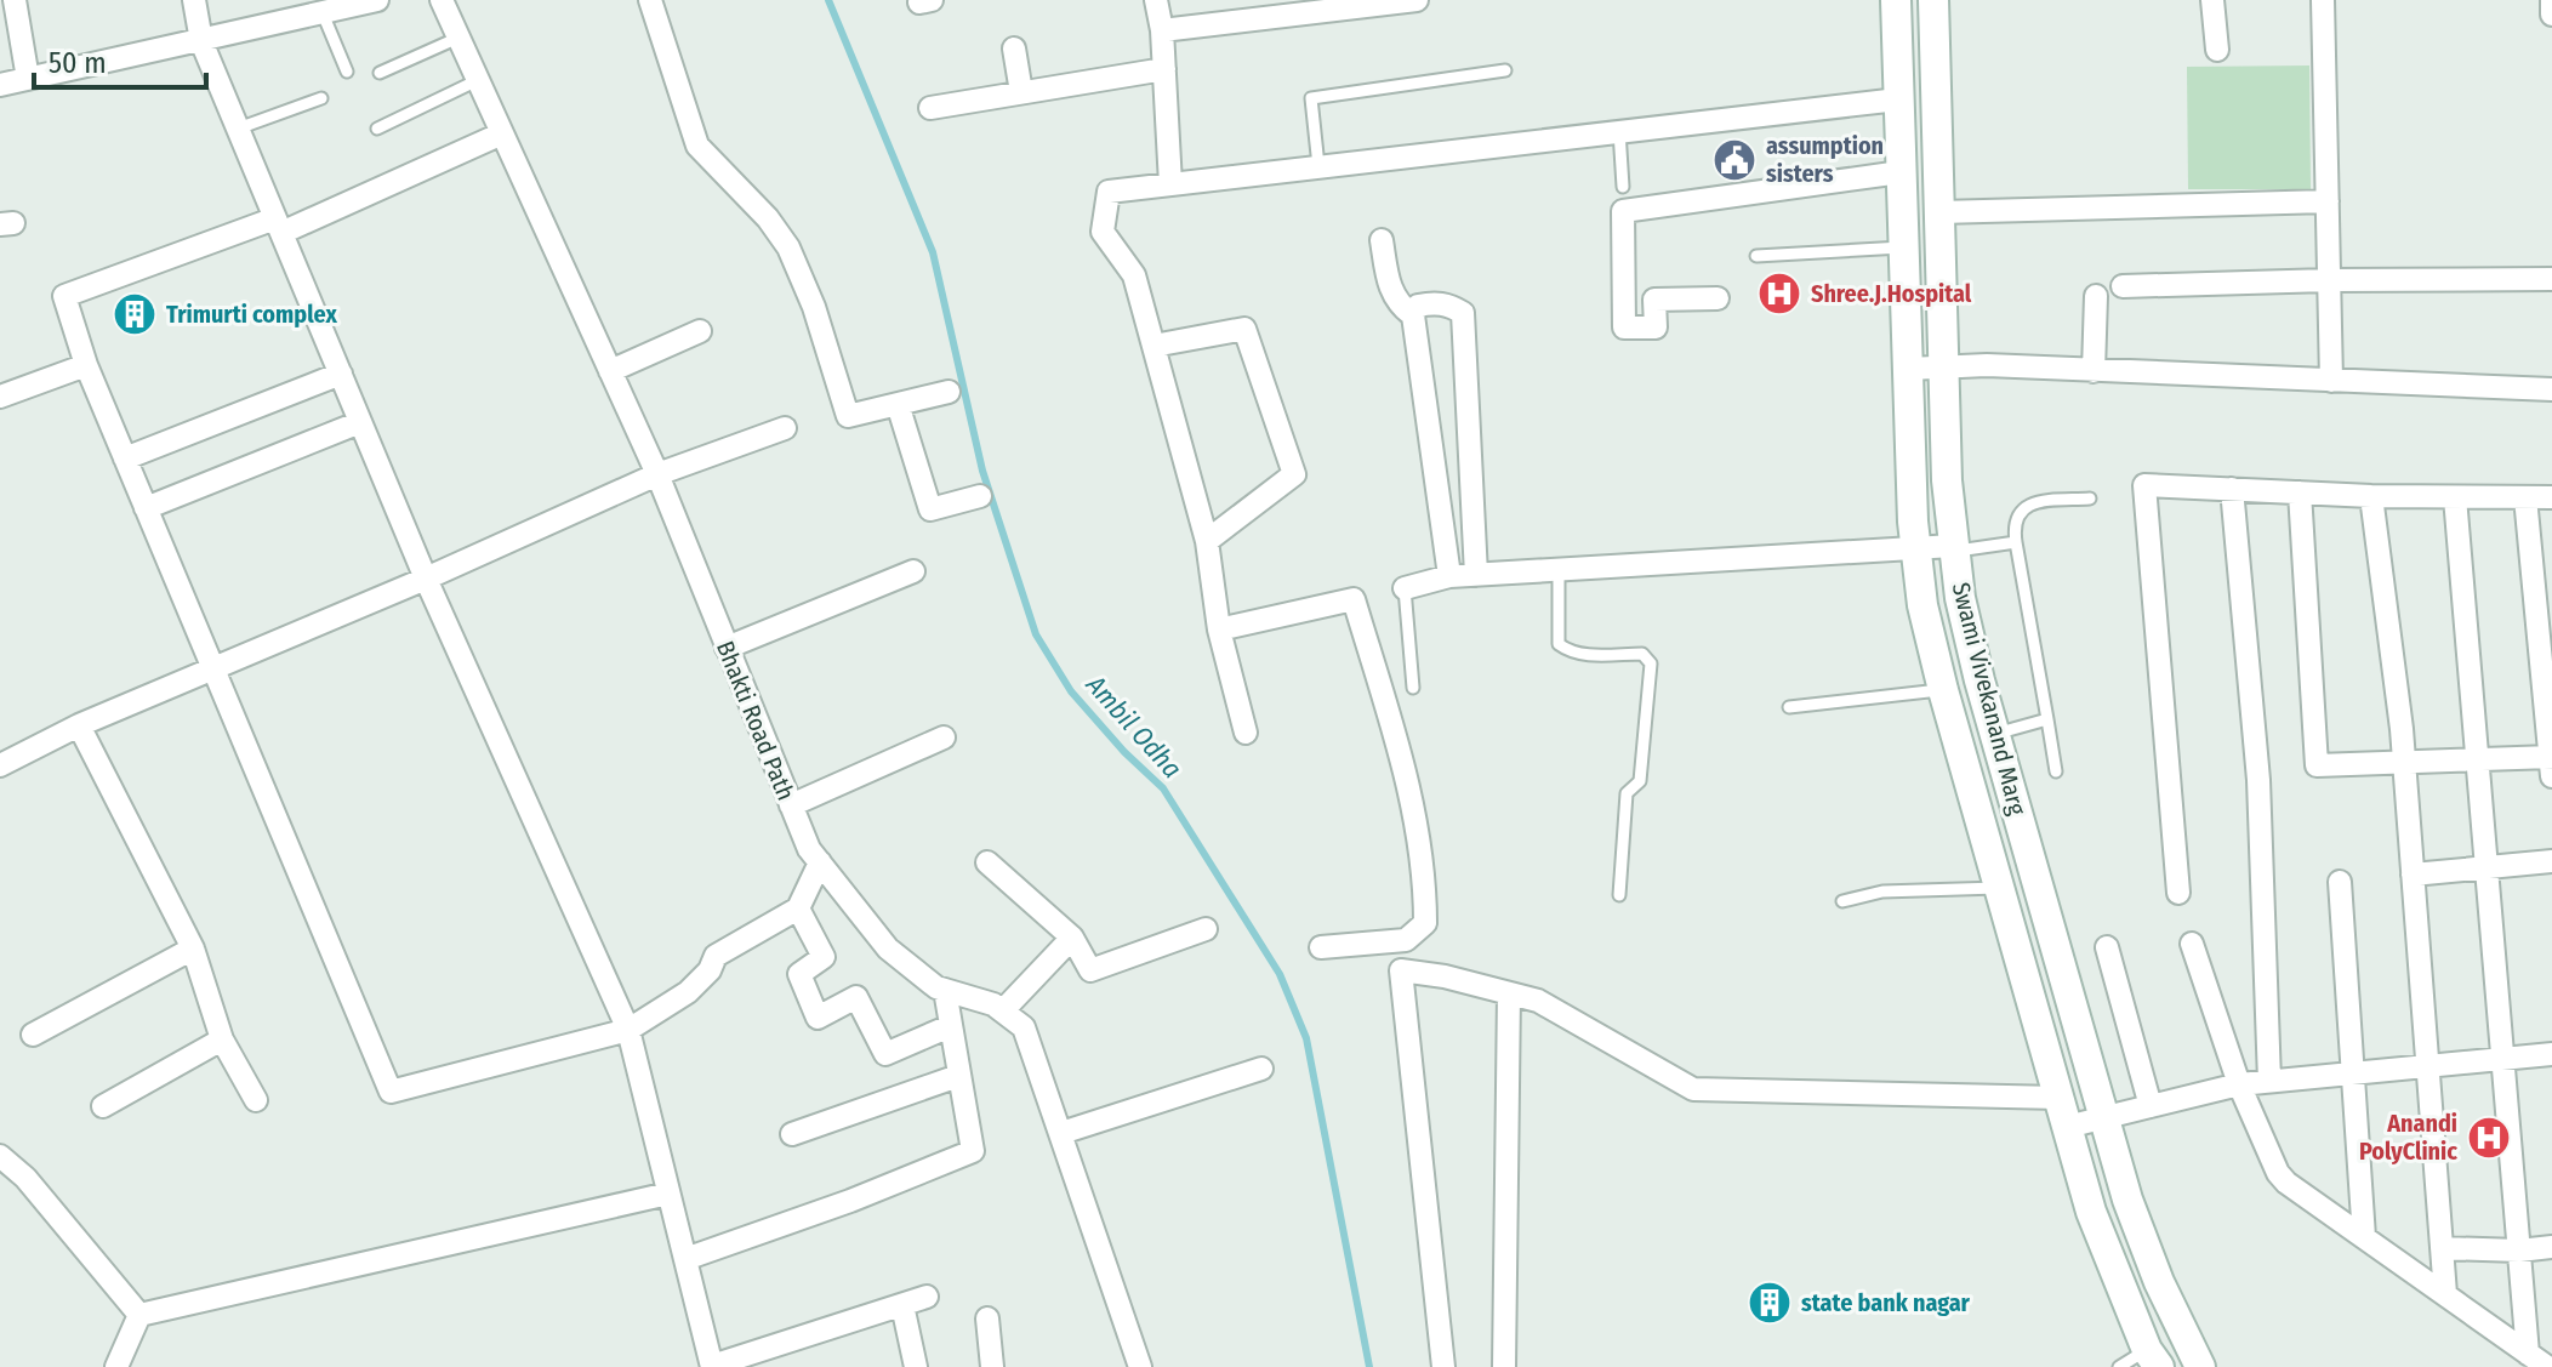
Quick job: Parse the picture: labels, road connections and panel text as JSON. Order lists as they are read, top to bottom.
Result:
{
  "streets": {
    "main road": ["Swami Vivekanand Marg"],
    "street": ["Bhakti Road Path"]
  },
  "water": ["Ambil Odha"],
  "places": {
    "public building": ["assumption sisters"],
    "hospital": ["Shree.J.Hospital", "Anandi PolyClinic"],
    "building": ["Trimurti complex", "state bank nagar"]
  },
  "scale_bar": "50 m"
}
